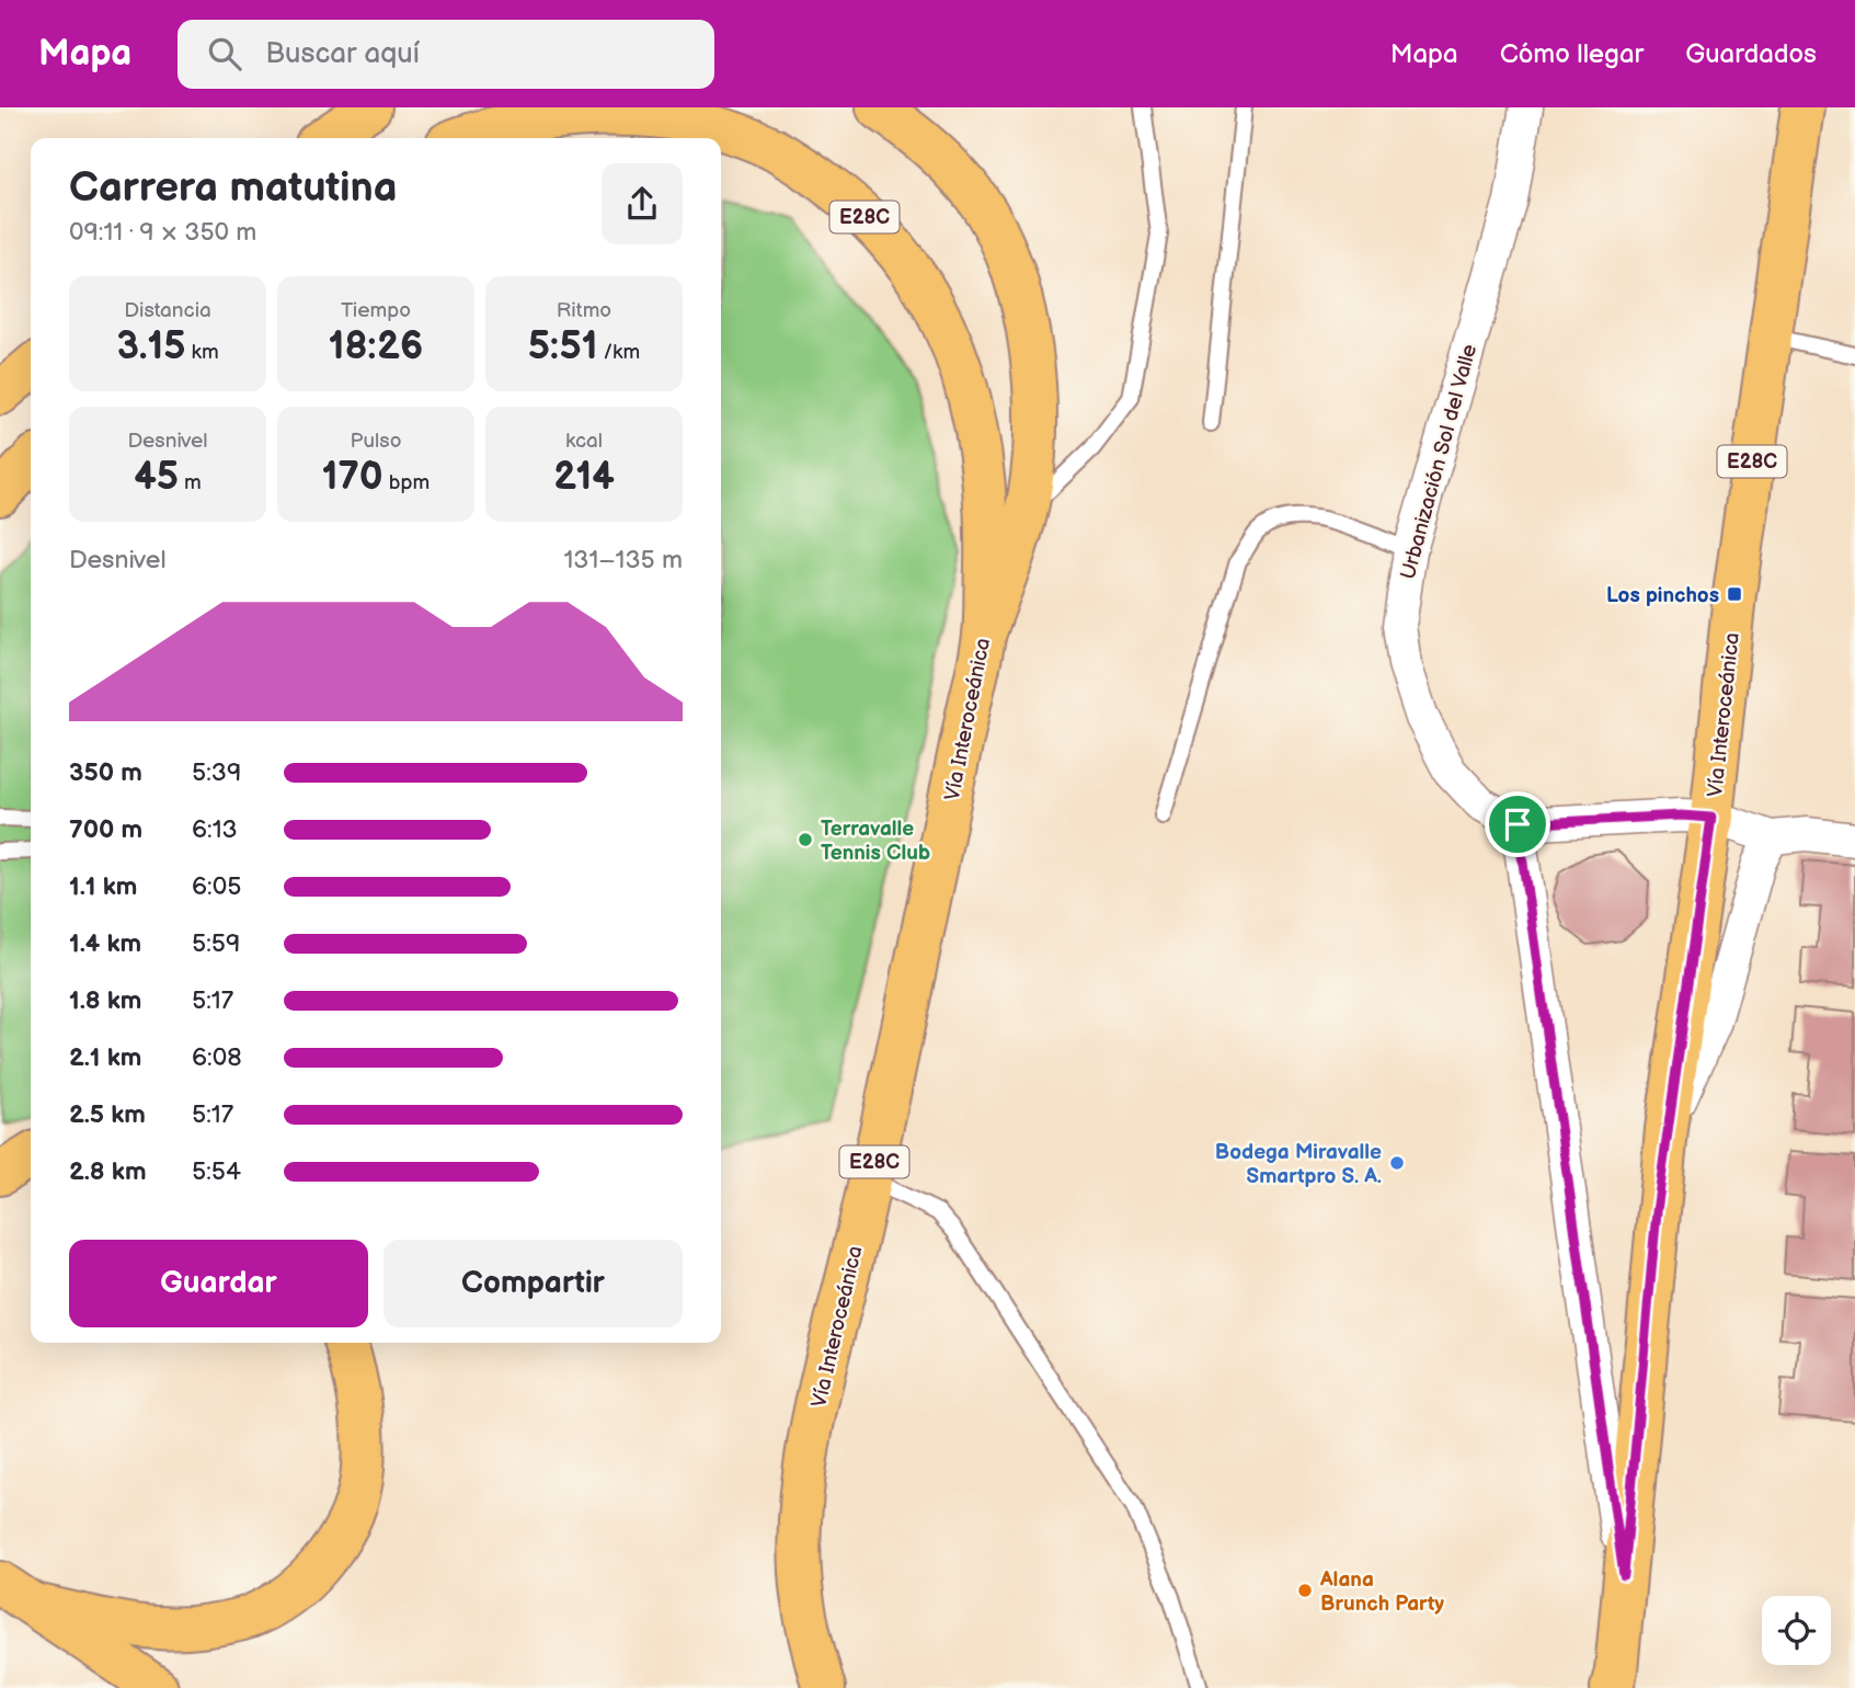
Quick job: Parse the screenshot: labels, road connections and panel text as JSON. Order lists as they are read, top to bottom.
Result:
{
  "streets": {
    "main road": ["E28C", "Vía Interoceánica"],
    "street": ["Urbanización Sol del Valle"]
  },
  "places": {
    "transit": ["Los pinchos"],
    "other": ["Terravalle Tennis Club", "Bodega Miravalle Smartpro S. A.", "Alana Brunch Party"]
  },
  "page": {
    "header": "Mapa",
    "search": "Buscar aquí",
    "nav": ["Mapa", "Cómo llegar", "Guardados"],
    "heading": ["Carrera matutina", "09:11 · 9 × 350 m"],
    "stats": [
      ["Distancia", "3.15 km"],
      ["Tiempo", "18:26"],
      ["Ritmo", "5:51 /km"],
      ["Desnivel", "45 m"],
      ["Pulso", "170 bpm"],
      ["kcal", "214"]
    ],
    "chart": ["Desnivel", "131–135 m"],
    "list": [
      {
        "name": "350 m",
        "note": "5:39"
      },
      {
        "name": "700 m",
        "note": "6:13"
      },
      {
        "name": "1.1 km",
        "note": "6:05"
      },
      {
        "name": "1.4 km",
        "note": "5:59"
      },
      {
        "name": "1.8 km",
        "note": "5:17"
      },
      {
        "name": "2.1 km",
        "note": "6:08"
      },
      {
        "name": "2.5 km",
        "note": "5:17"
      },
      {
        "name": "2.8 km",
        "note": "5:54"
      }
    ],
    "buttons": ["Guardar", "Compartir"]
  }
}
